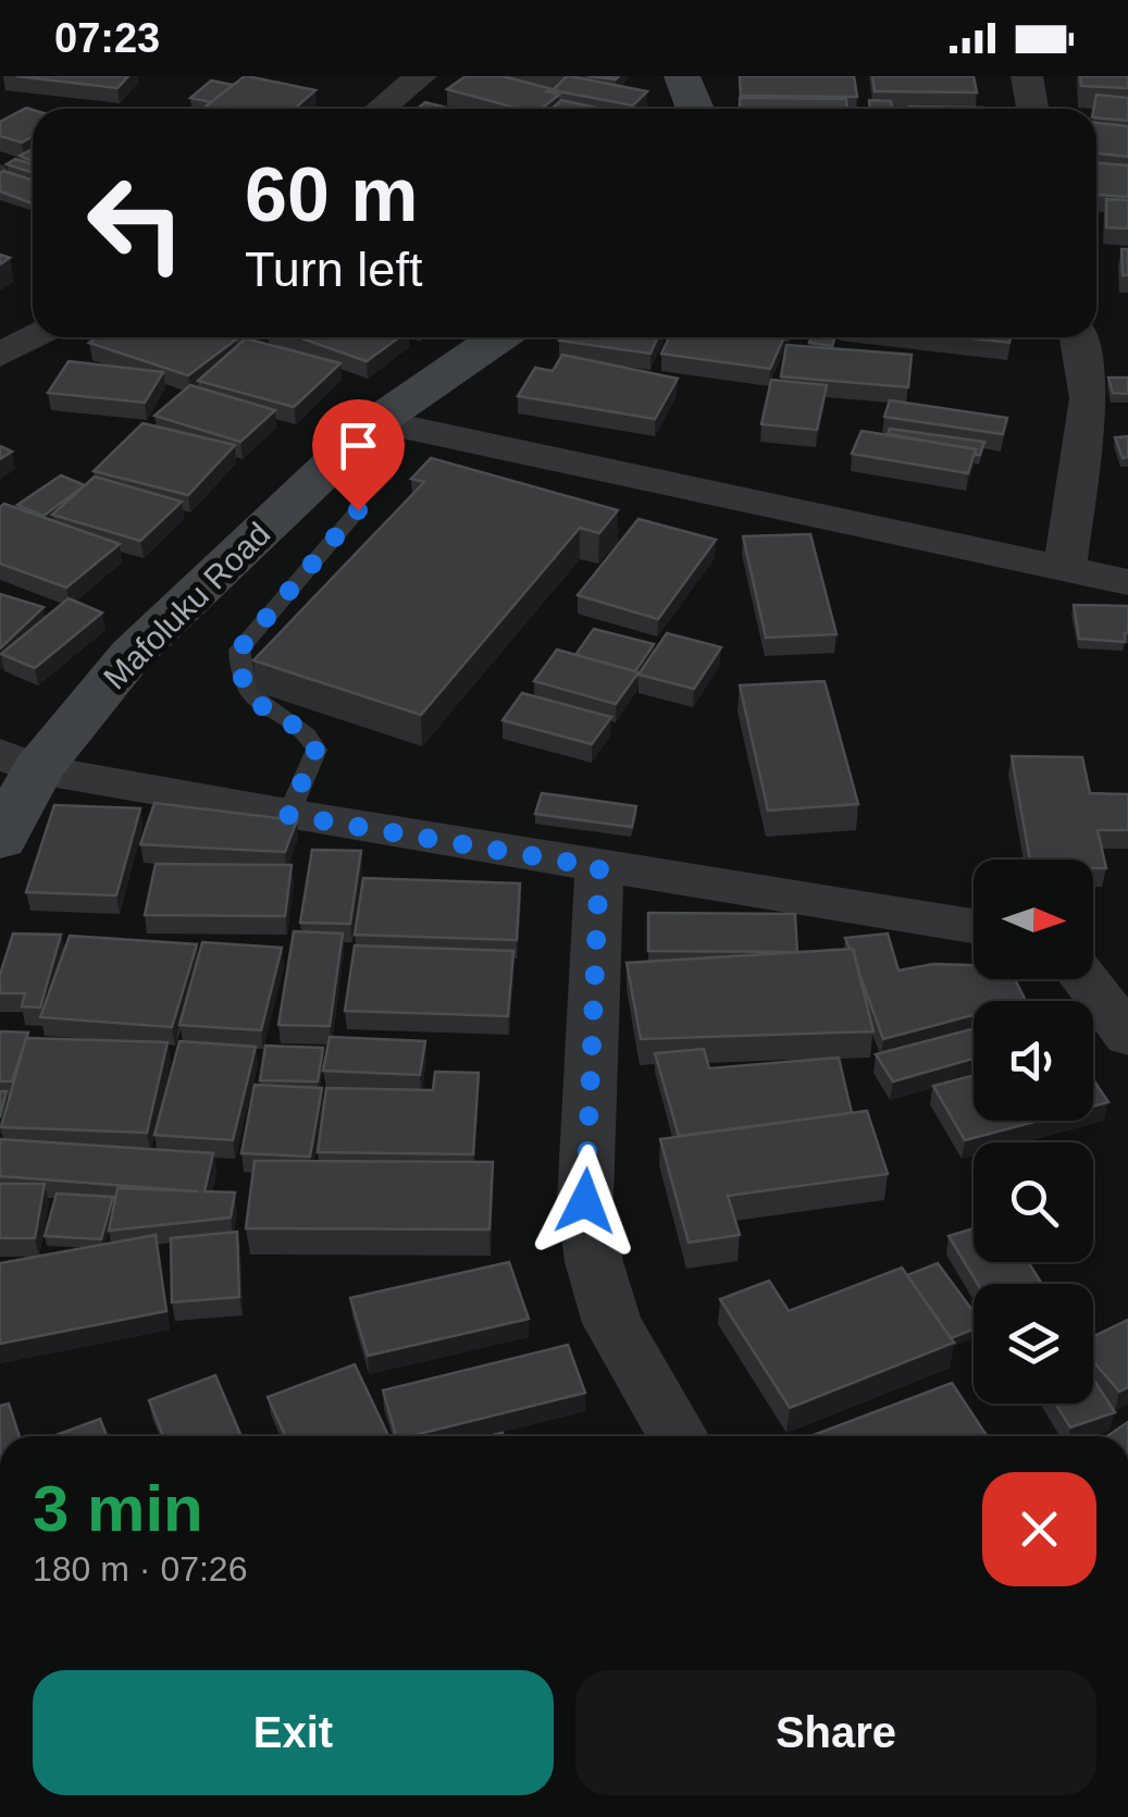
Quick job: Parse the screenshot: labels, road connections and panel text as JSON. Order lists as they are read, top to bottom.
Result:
{
  "streets": {
    "street": ["Mafoluku Road"]
  },
  "north": "right",
  "page": {
    "status": "07:23",
    "turn": ["60 m", "Turn left"],
    "heading": ["3 min", "180 m · 07:26"],
    "buttons": ["Exit", "Share"]
  }
}
